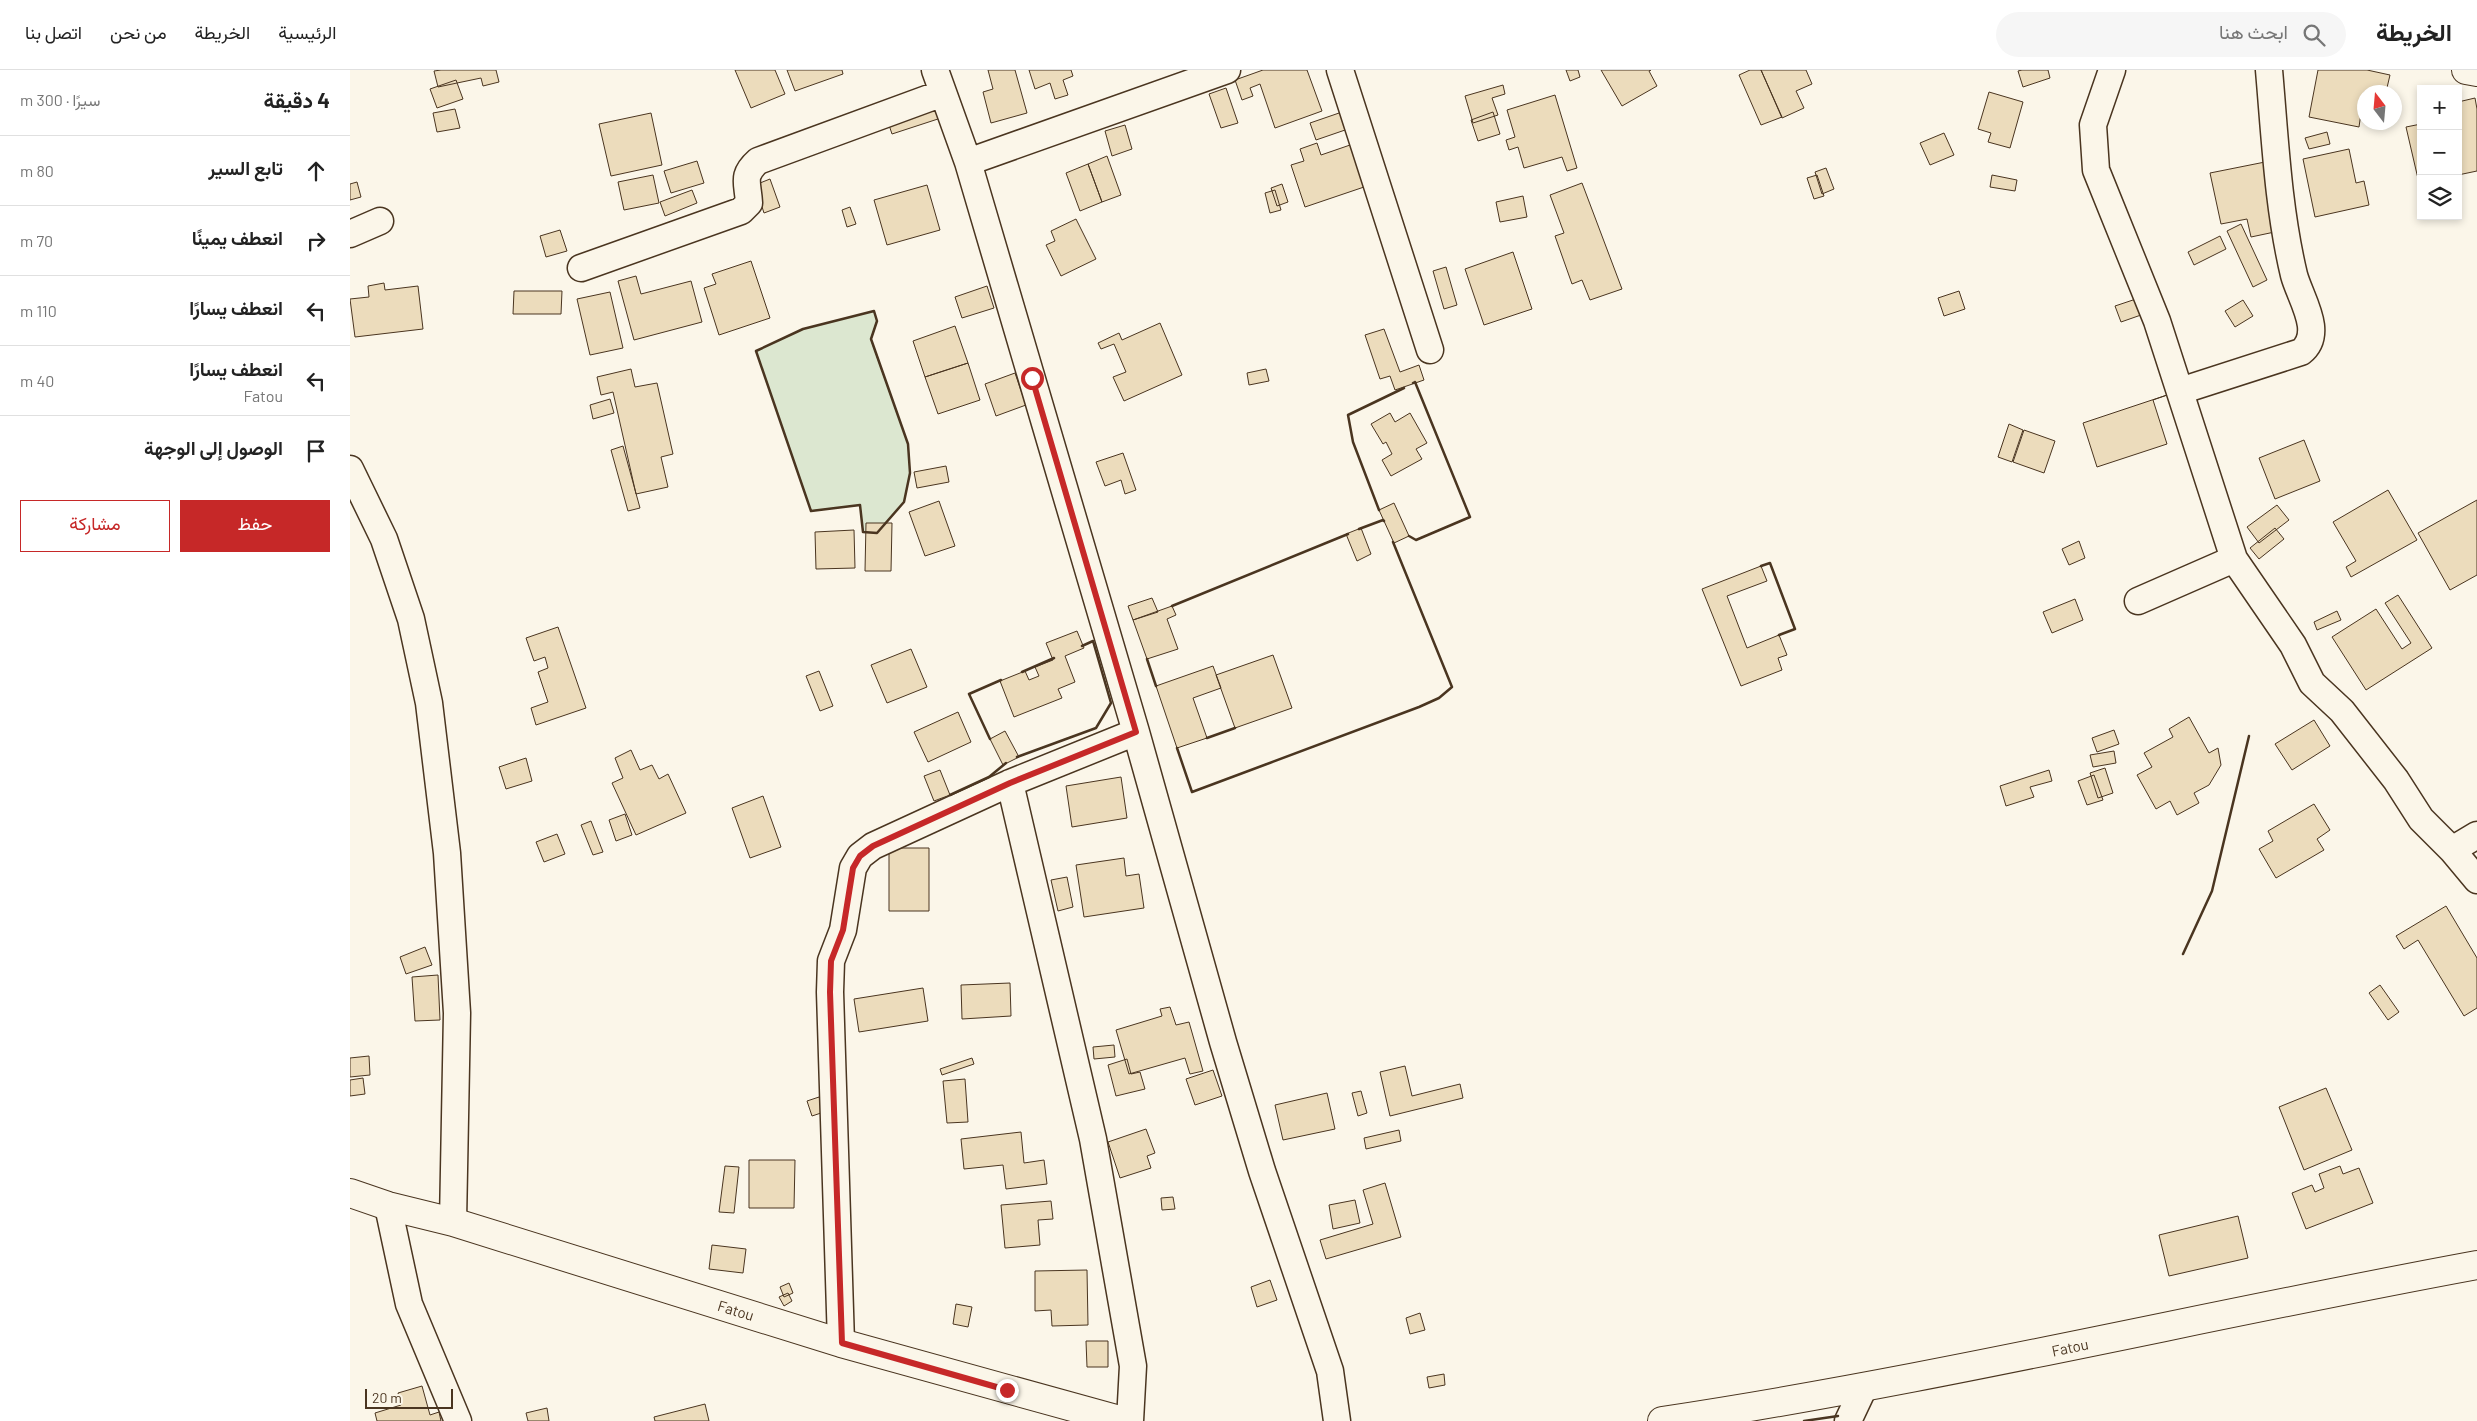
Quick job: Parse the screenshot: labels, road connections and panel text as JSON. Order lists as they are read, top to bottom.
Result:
{
  "streets": {
    "street": ["Fatou"]
  },
  "scale_bar": "20 m",
  "north": "top",
  "page": {
    "header": "الخريطة",
    "search": "ابحث هنا",
    "nav": [
      "الرئيسية",
      "الخريطة",
      "من نحن",
      "اتصل بنا"
    ],
    "heading": ["4 دقيقة", "سيرًا · 300 m"],
    "map_buttons": ["+", "−"],
    "list": [
      ["تابع السير", "80 m"],
      ["انعطف يمينًا", "70 m"],
      ["انعطف يسارًا", "110 m"],
      ["انعطف يسارًا", "Fatou", "40 m"],
      "الوصول إلى الوجهة"
    ],
    "buttons": ["حفظ", "مشاركة"],
    "scale": "20 m"
  }
}
